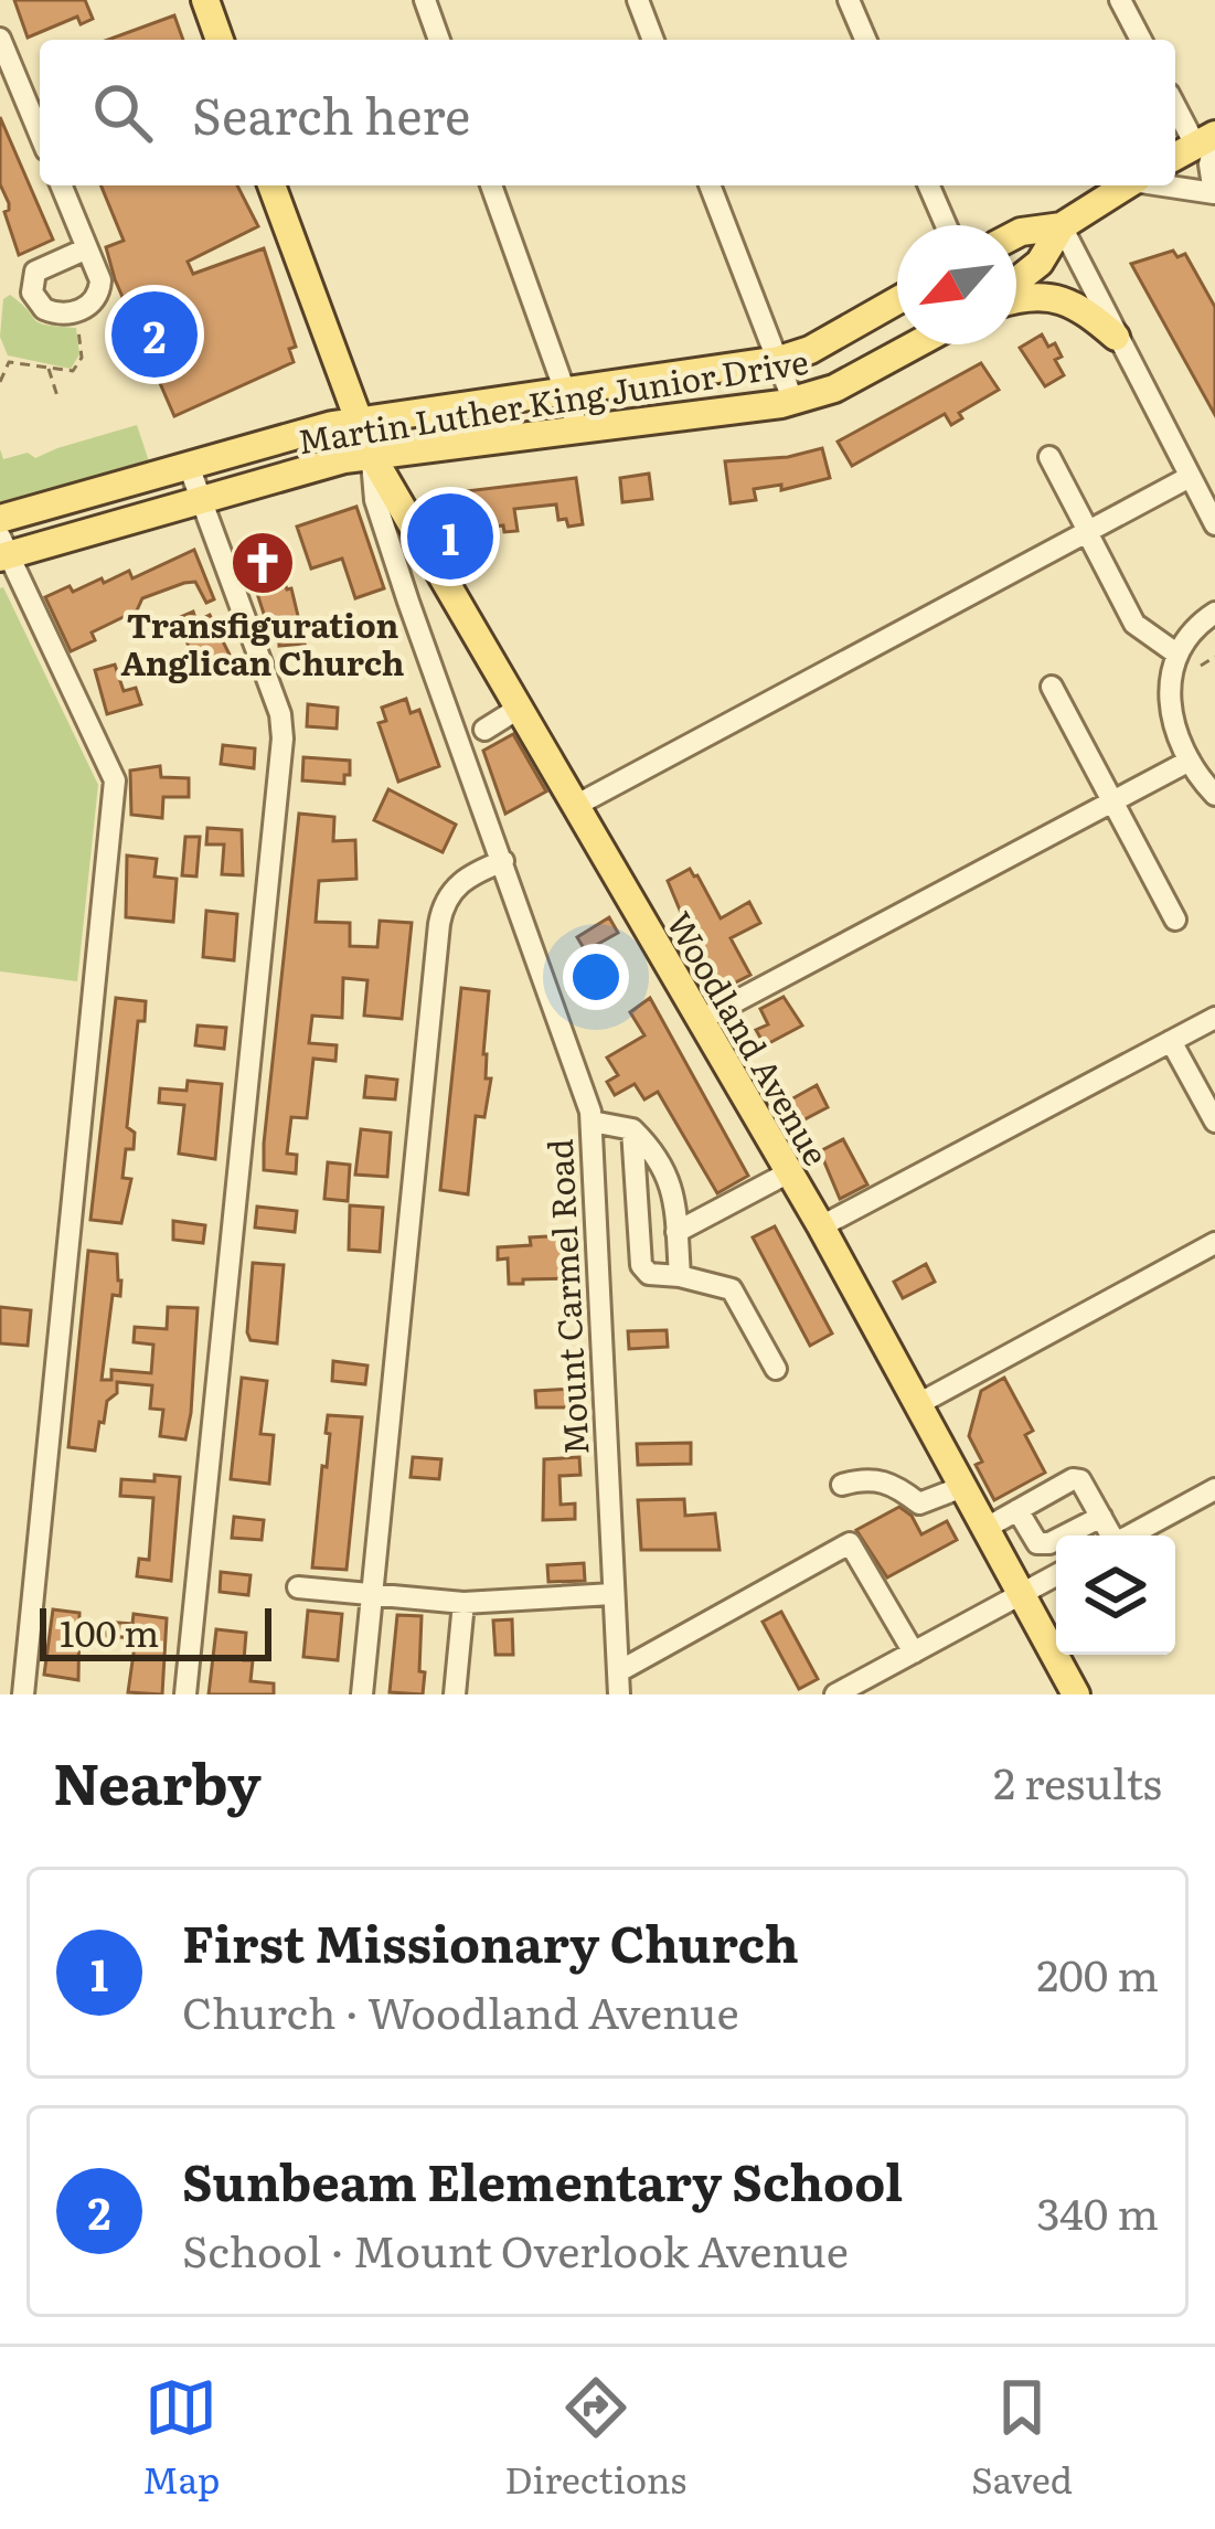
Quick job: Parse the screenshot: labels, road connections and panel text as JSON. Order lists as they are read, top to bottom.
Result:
{
  "streets": {
    "main road": ["Martin Luther King Junior Drive", "Woodland Avenue"],
    "street": ["Mount Carmel Road"]
  },
  "crossings": [
    ["Martin Luther King Junior Drive", "Woodland Avenue"],
    ["Martin Luther King Junior Drive", "Mount Carmel Road"],
    ["Woodland Avenue", "Mount Carmel Road"]
  ],
  "places": {
    "church": ["Transfiguration Anglican Church"]
  },
  "scale_bar": "100 m",
  "north": "bottom left",
  "page": {
    "search": "Search here",
    "pins": ["2", "1"],
    "scale": "100 m",
    "heading": ["Nearby", "2 results"],
    "list": [
      {
        "mark": "1",
        "name": "First Missionary Church",
        "note": "Church · Woodland Avenue",
        "value": "200 m"
      },
      {
        "mark": "2",
        "name": "Sunbeam Elementary School",
        "note": "School · Mount Overlook Avenue",
        "value": "340 m"
      }
    ],
    "nav": ["Map", "Directions", "Saved"]
  }
}
